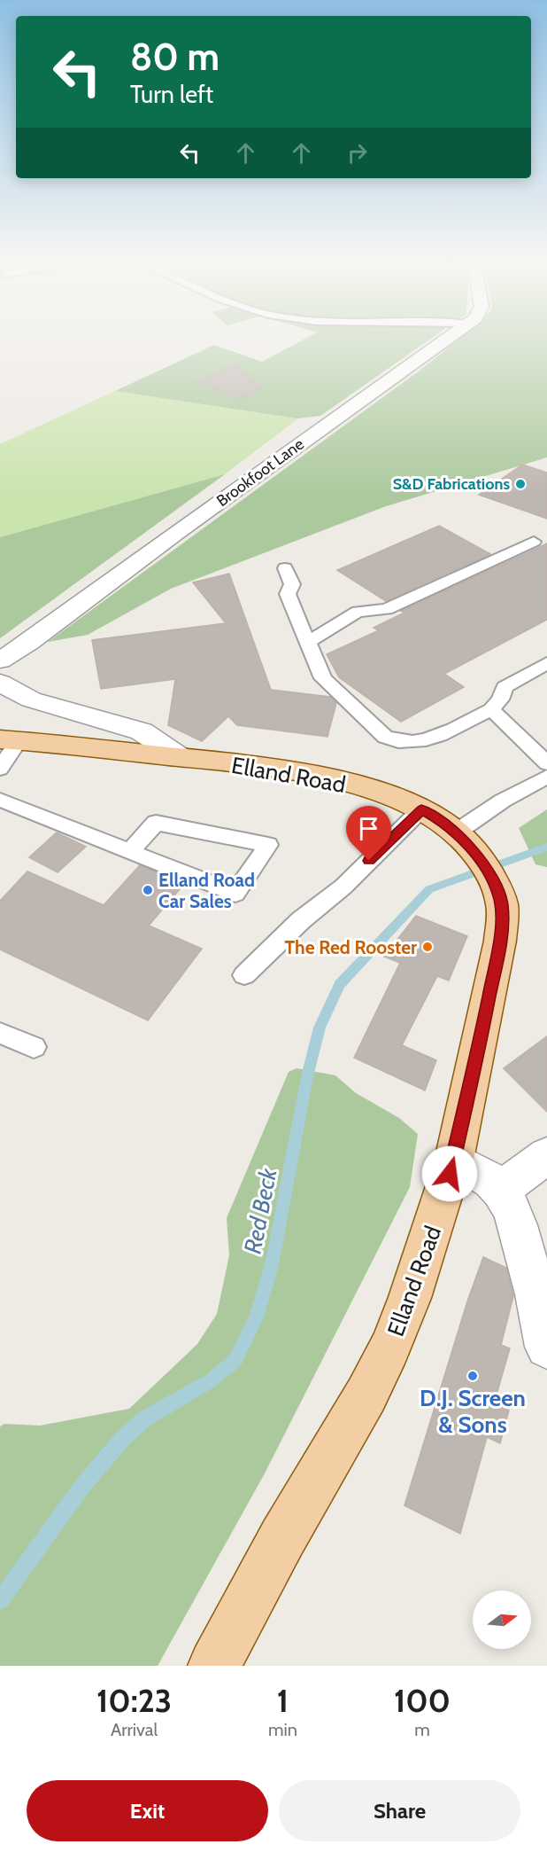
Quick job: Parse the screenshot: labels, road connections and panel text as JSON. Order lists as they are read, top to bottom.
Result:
{
  "streets": {
    "main road": ["Elland Road"],
    "street": ["Brookfoot Lane"]
  },
  "water": ["Red Beck"],
  "places": [
    "S&D Fabrications",
    "Elland Road Car Sales",
    "The Red Rooster",
    "D.J. Screen & Sons"
  ],
  "north": "right",
  "page": {
    "turn": ["80 m", "Turn left"],
    "eta": [
      "10:23",
      "Arrival",
      "1",
      "min",
      "100",
      "m"
    ],
    "buttons": ["Exit", "Share"]
  }
}
